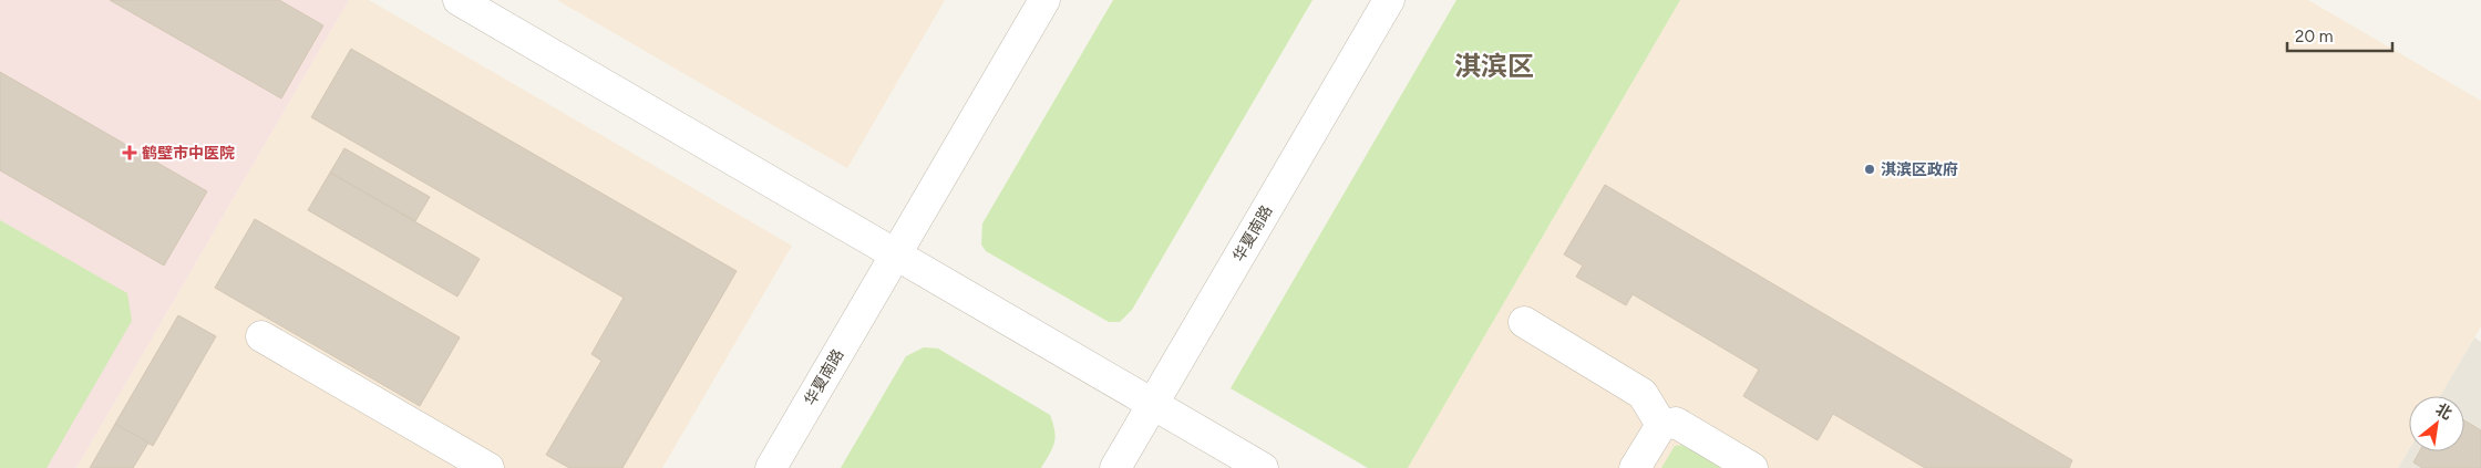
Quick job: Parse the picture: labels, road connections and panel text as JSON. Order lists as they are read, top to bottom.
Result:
{
  "streets": {
    "street": ["华夏南路"]
  },
  "districts": ["淇滨区"],
  "places": {
    "health": ["鹤壁市中医院"],
    "other": ["淇滨区政府"]
  },
  "scale_bar": "20 m",
  "north": "top right"
}
